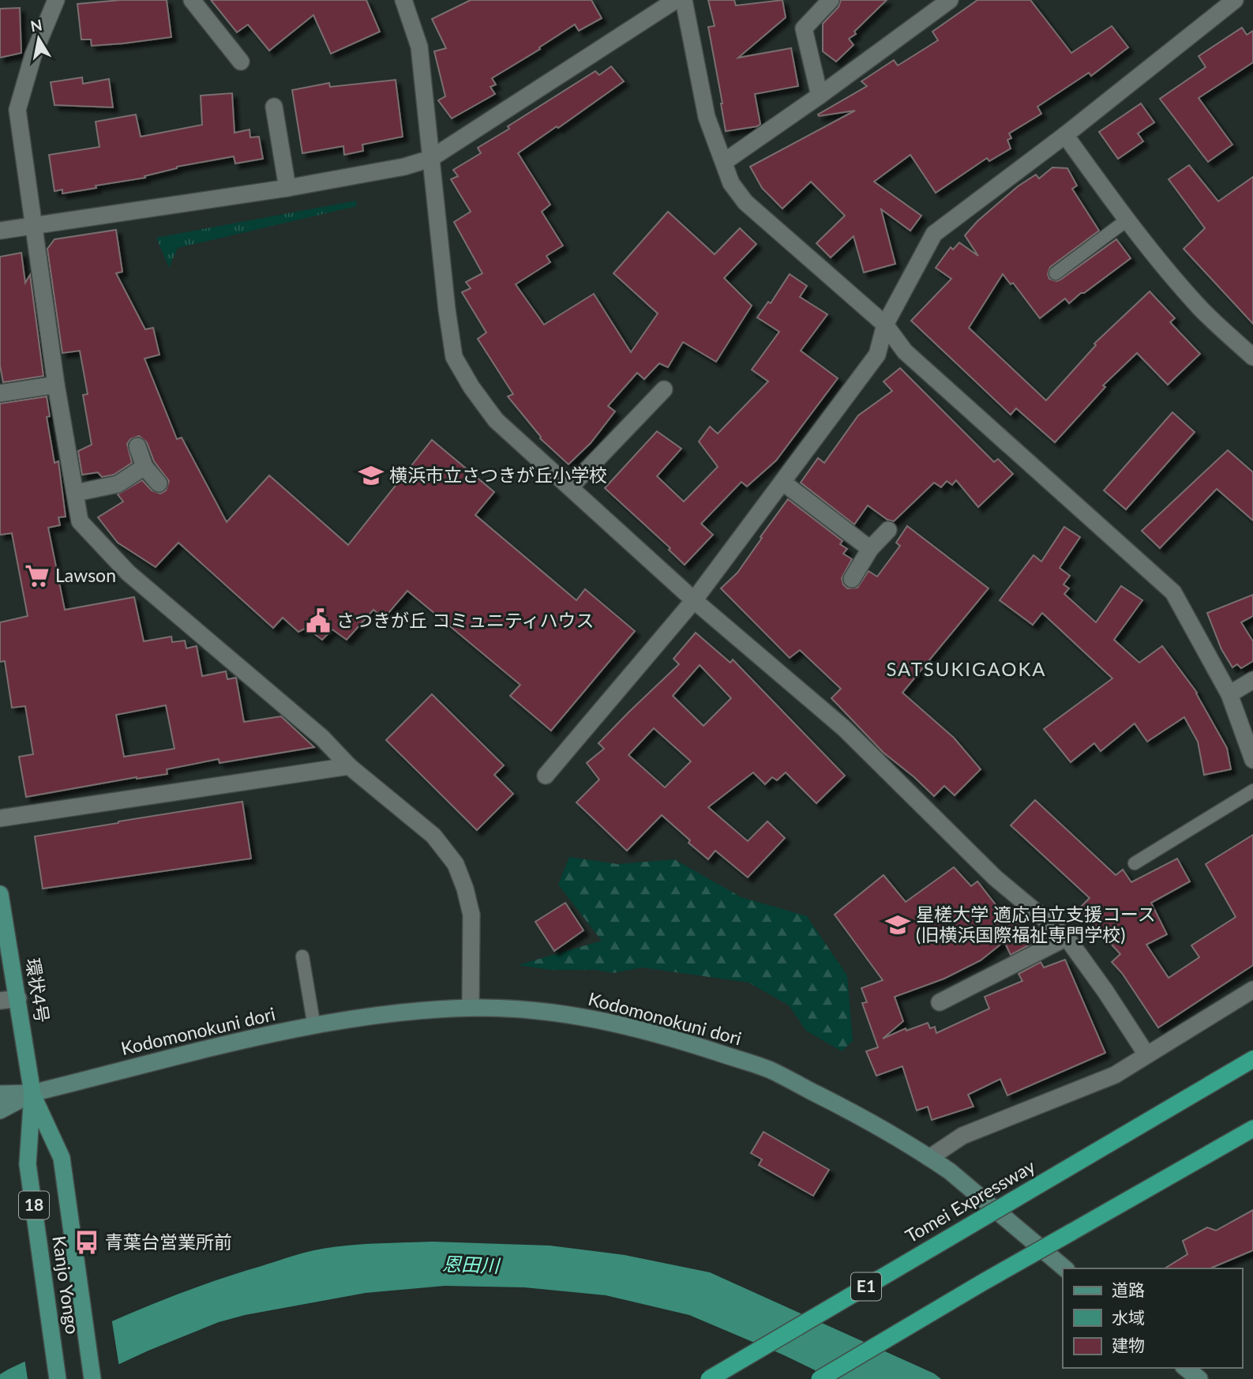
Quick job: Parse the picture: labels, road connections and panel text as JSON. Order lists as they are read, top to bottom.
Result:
{
  "streets": {
    "highway": ["Tomei Expressway", "E1"],
    "main road": [
      "環状4号",
      "Kodomonokuni dori",
      "18",
      "Kanjo Yongo"
    ]
  },
  "crossings": [
    ["環状4号", "Kodomonokuni dori"],
    ["環状4号", "Kanjo Yongo"],
    ["Kodomonokuni dori", "Kanjo Yongo"]
  ],
  "districts": ["SATSUKIGAOKA"],
  "water": ["恩田川"],
  "places": {
    "school or university": ["横浜市立さつきが丘小学校", "星槎大学 適応自立支援コース (旧横浜国際福祉専門学校)"],
    "supermarket": ["Lawson"],
    "public building": ["さつきが丘 コミュニティハウス"],
    "bus stop": ["青葉台営業所前"]
  },
  "legend": ["道路", "水域", "建物"],
  "north": "top"
}
